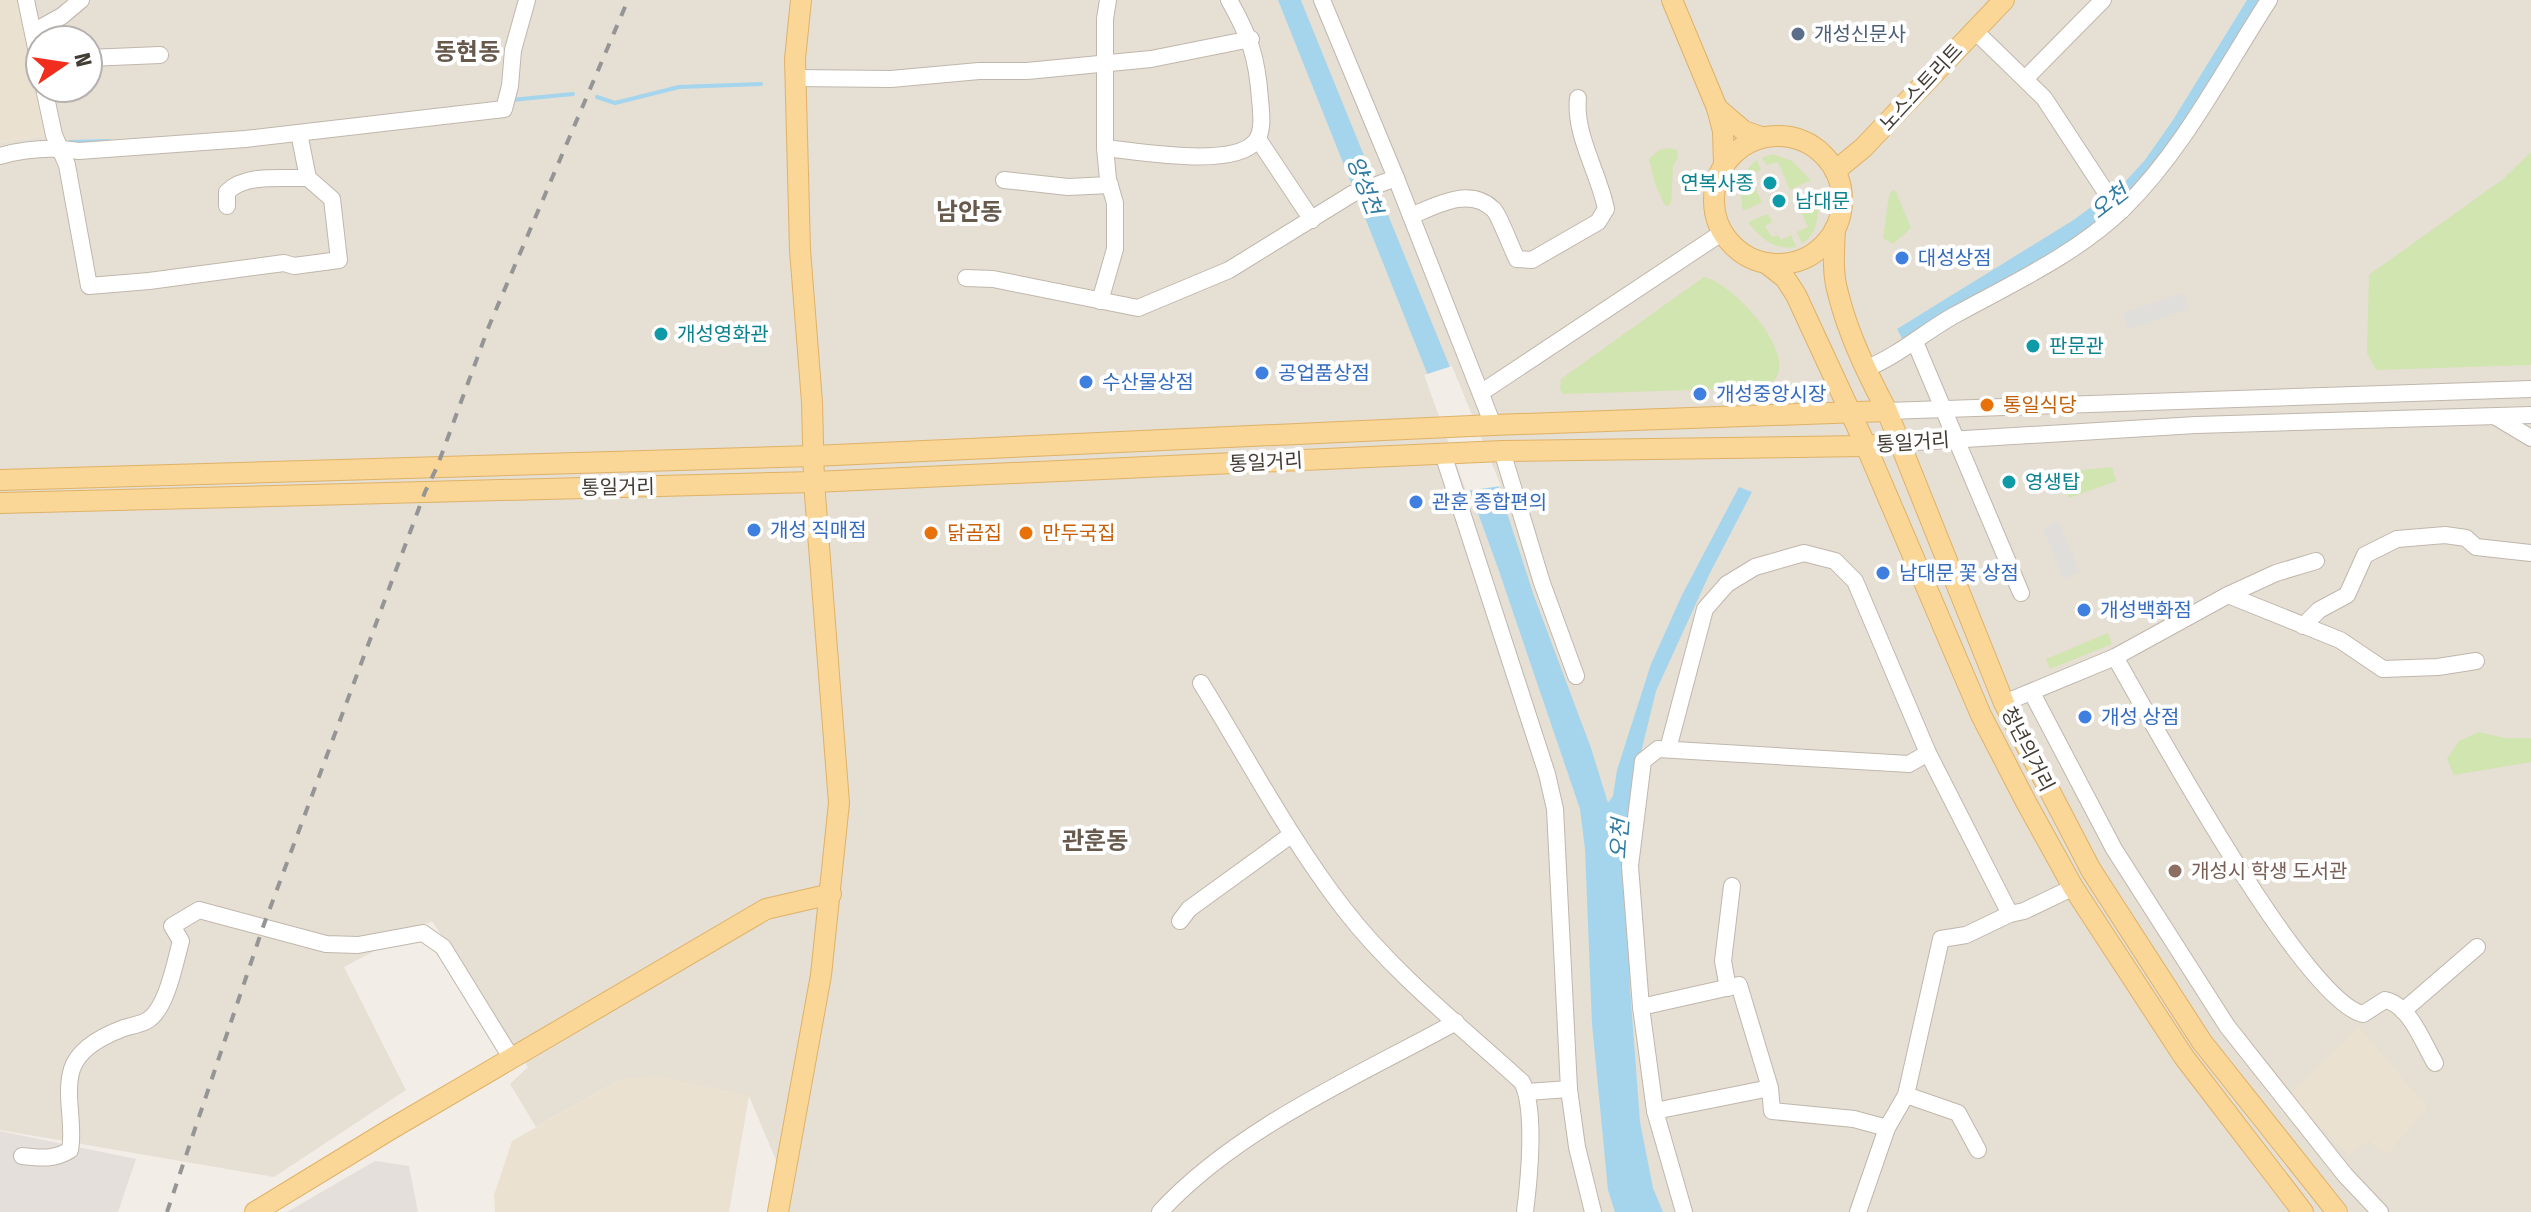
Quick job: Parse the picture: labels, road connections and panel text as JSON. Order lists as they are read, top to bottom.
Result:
{
  "streets": {
    "main road": ["노스스트리트", "통일거리", "청년의거리"]
  },
  "crossings": [
    ["노스스트리트", "청년의거리"],
    ["통일거리", "청년의거리"]
  ],
  "districts": ["동현동", "남안동", "관훈동"],
  "water": ["양성천", "오천"],
  "places": [
    "개성신문사",
    "연복사종",
    "남대문",
    "대성상점",
    "개성영화관",
    "판문관",
    "공업품상점",
    "수산물상점",
    "개성중앙시장",
    "통일식당",
    "영생탑",
    "관훈 종합편의",
    "개성 직매점",
    "닭곰집",
    "만두국집",
    "남대문 꽃 상점",
    "개성백화점",
    "개성 상점",
    "개성시 학생 도서관"
  ],
  "north": "right"
}
